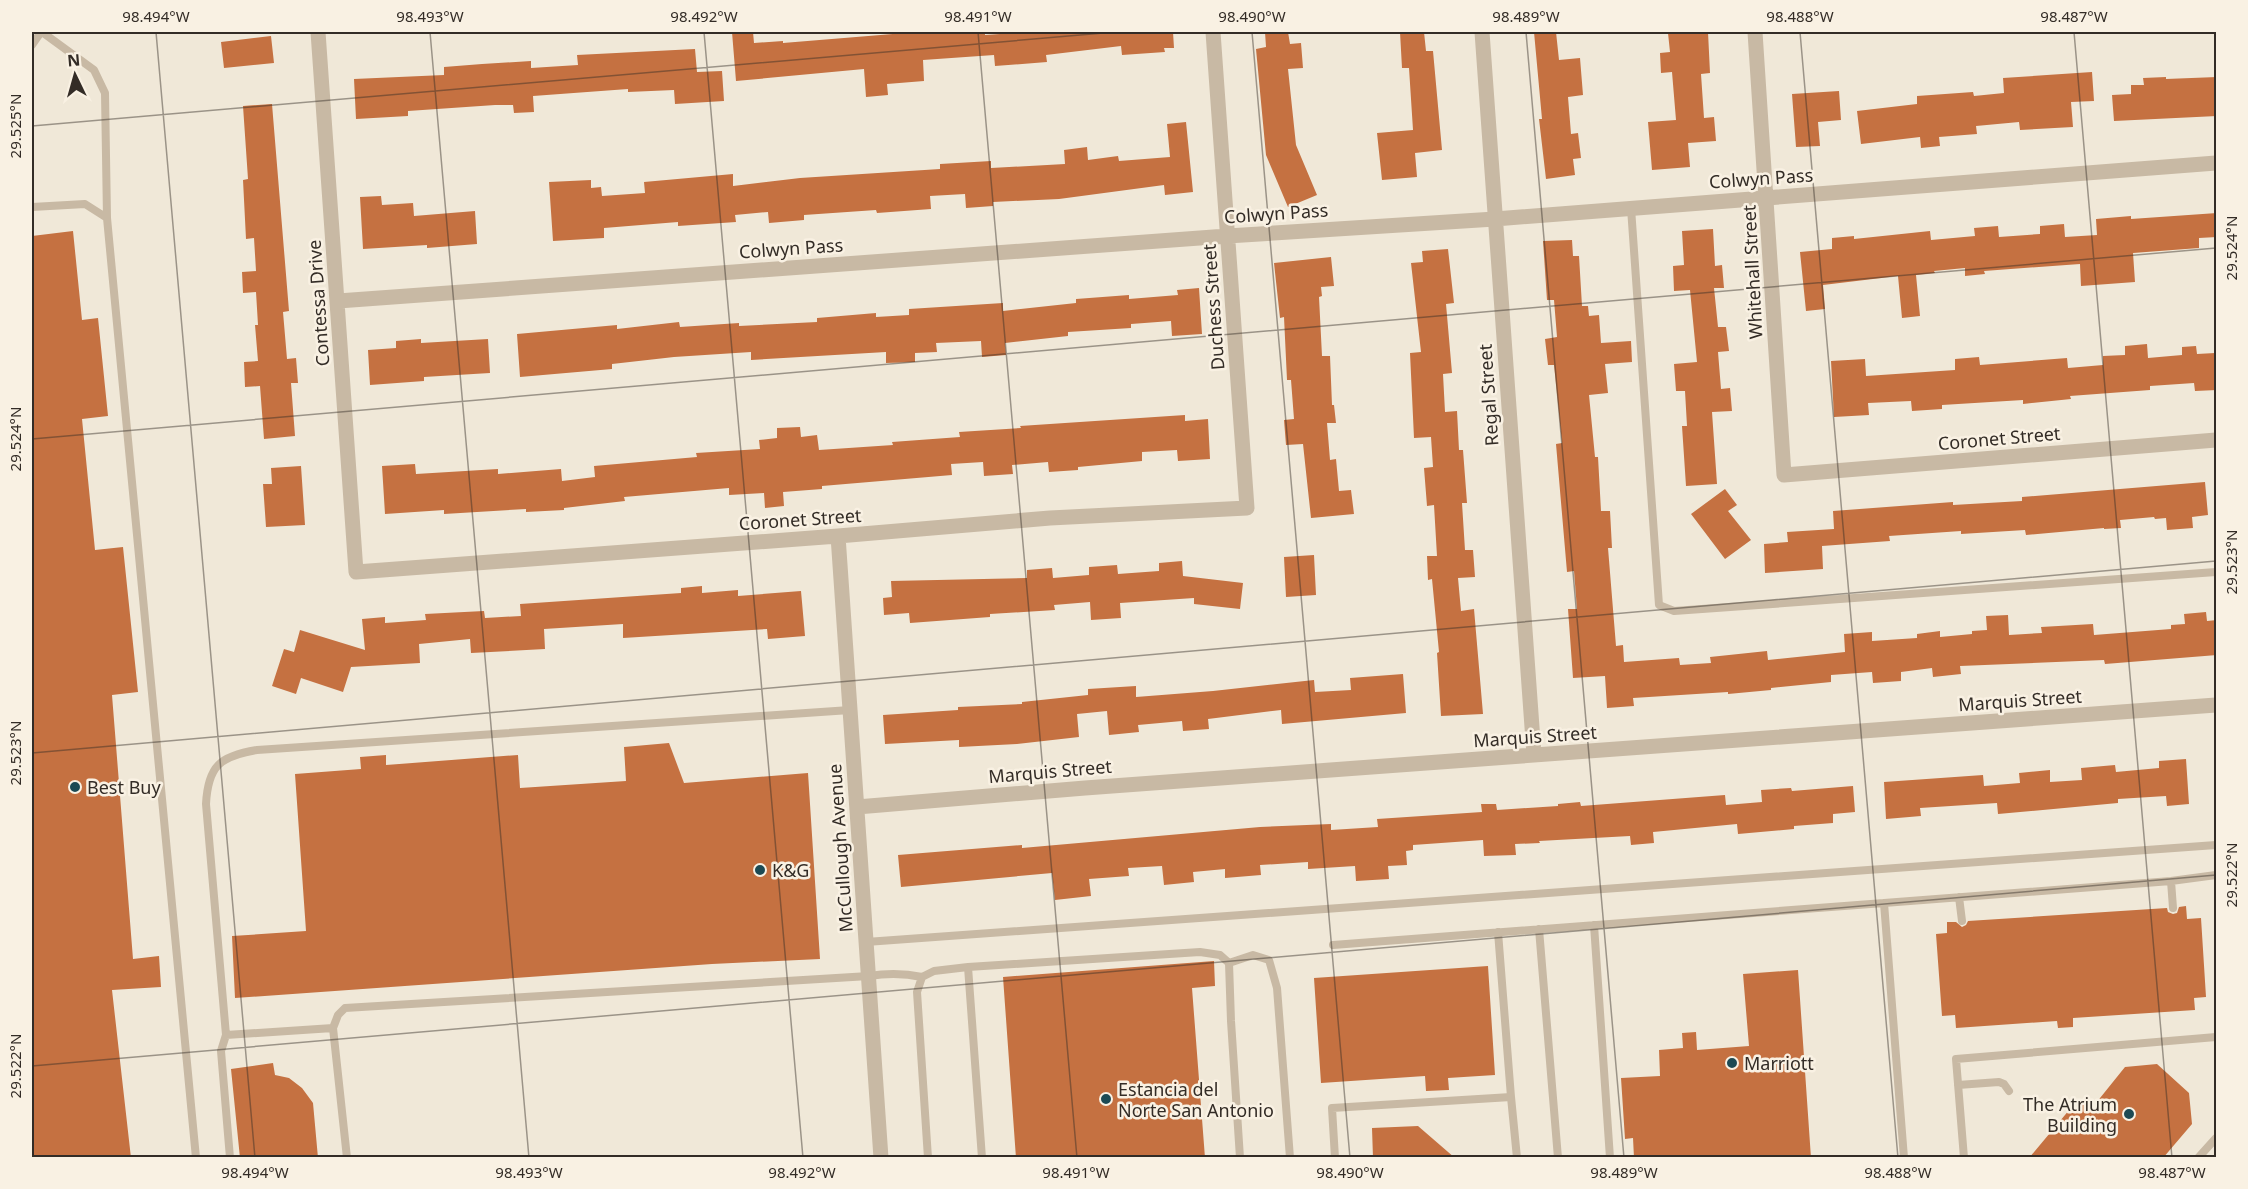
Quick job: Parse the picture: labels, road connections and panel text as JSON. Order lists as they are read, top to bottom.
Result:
{
  "streets": {
    "street": [
      "Colwyn Pass",
      "Whitehall Street",
      "Contessa Drive",
      "Duchess Street",
      "Regal Street",
      "Coronet Street",
      "Marquis Street",
      "McCullough Avenue"
    ]
  },
  "crossings": [
    ["Colwyn Pass", "Whitehall Street"],
    ["Colwyn Pass", "Contessa Drive"],
    ["Colwyn Pass", "Duchess Street"],
    ["Colwyn Pass", "Regal Street"],
    ["Whitehall Street", "Coronet Street"],
    ["Contessa Drive", "Coronet Street"],
    ["Duchess Street", "Coronet Street"],
    ["Regal Street", "Marquis Street"],
    ["Coronet Street", "McCullough Avenue"],
    ["Marquis Street", "McCullough Avenue"]
  ],
  "places": [
    "Best Buy",
    "K&G",
    "Marriott",
    "Estancia del Norte San Antonio",
    "The Atrium Building"
  ],
  "north": "top",
  "coordinates": [
    "98.494°W",
    "98.493°W",
    "98.492°W",
    "98.491°W",
    "98.490°W",
    "98.489°W",
    "98.488°W",
    "98.487°W",
    "29.525°N",
    "29.524°N",
    "29.523°N",
    "29.522°N"
  ]
}
